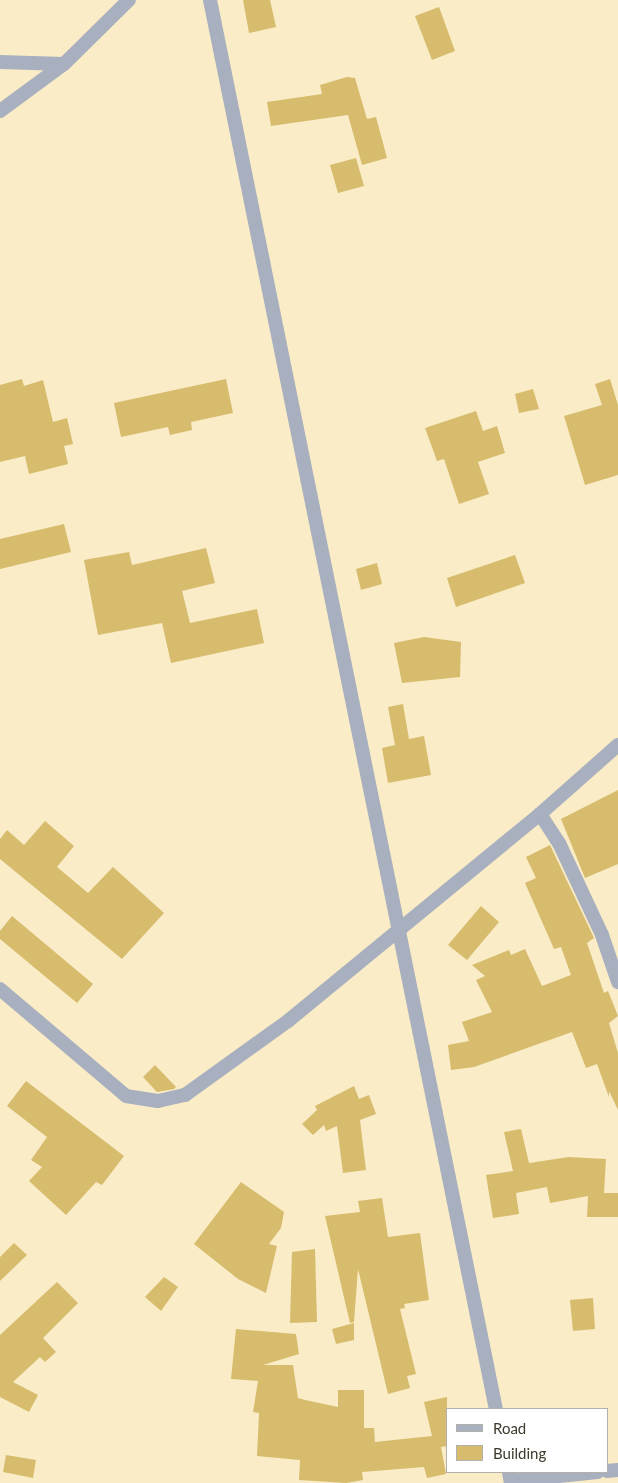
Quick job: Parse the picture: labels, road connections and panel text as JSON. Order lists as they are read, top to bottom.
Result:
{
  "legend": ["Road", "Building"]
}
